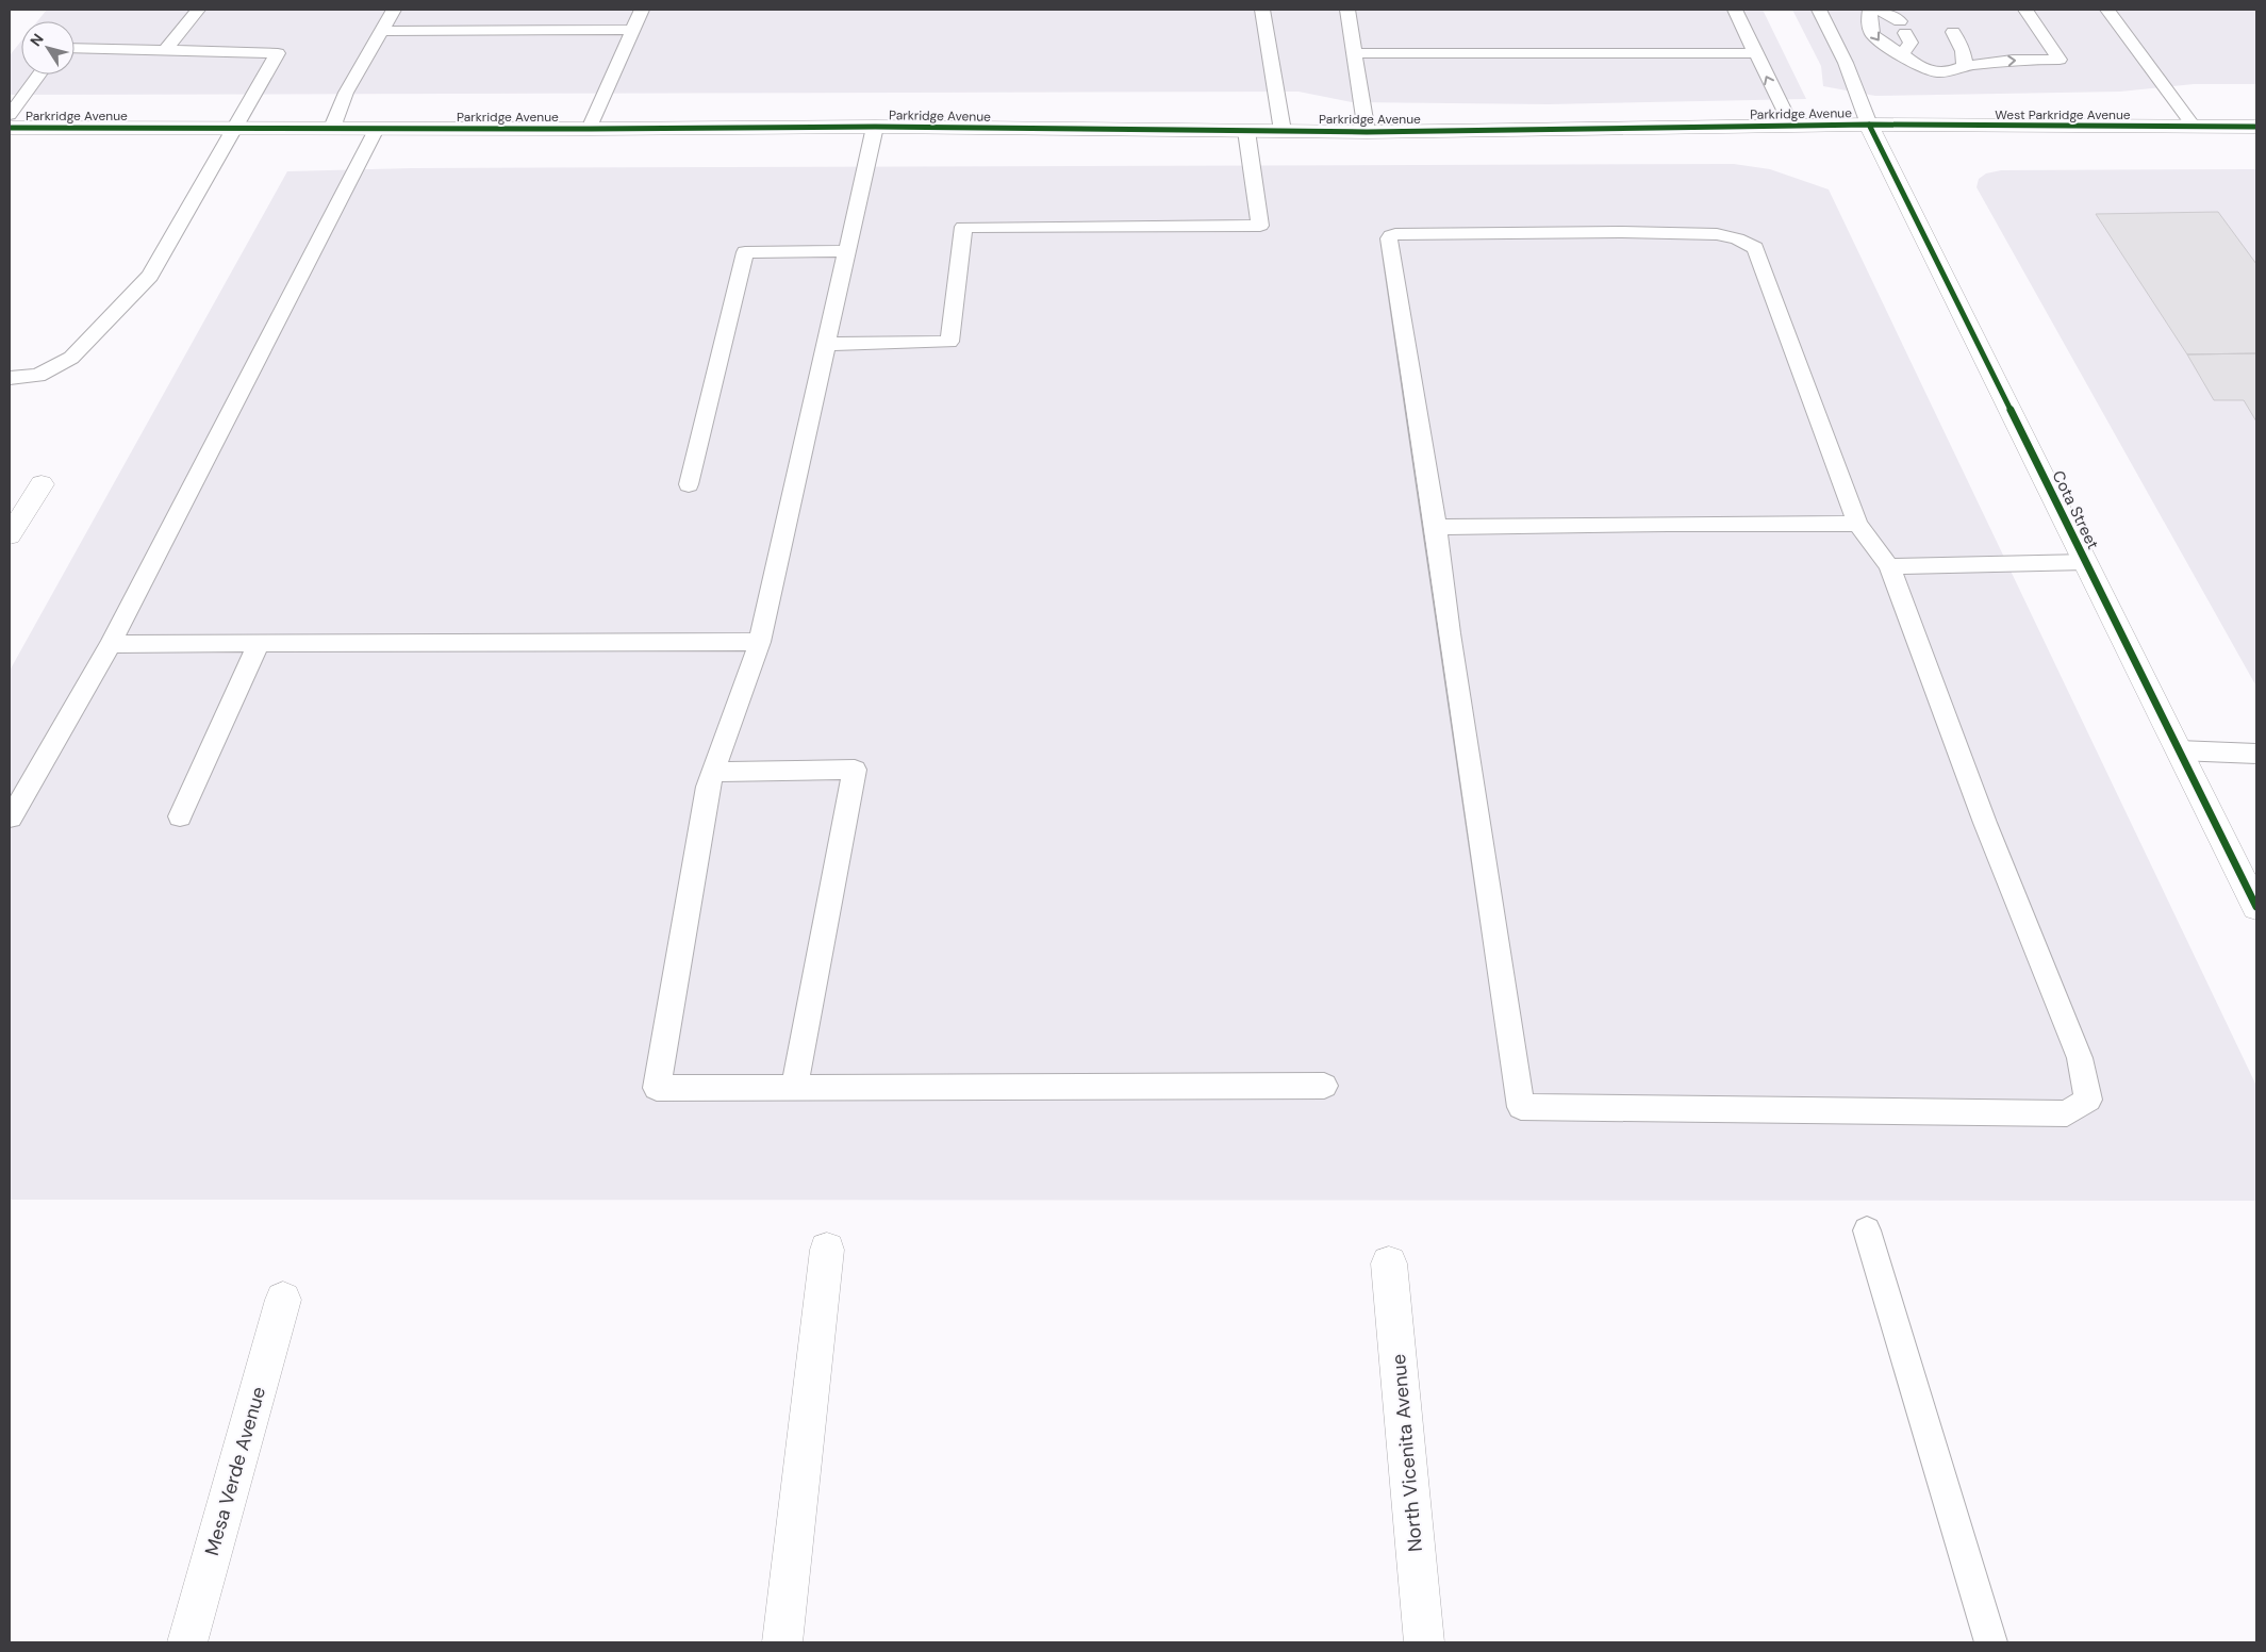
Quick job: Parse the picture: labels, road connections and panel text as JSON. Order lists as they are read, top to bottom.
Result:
{
  "streets": {
    "street": [
      "Parkridge Avenue",
      "West Parkridge Avenue",
      "Cota Street",
      "North Vicenita Avenue",
      "Mesa Verde Avenue"
    ]
  },
  "crossings": [
    ["Parkridge Avenue", "West Parkridge Avenue"],
    ["Parkridge Avenue", "Cota Street"],
    ["West Parkridge Avenue", "Cota Street"]
  ],
  "north": "top left"
}
